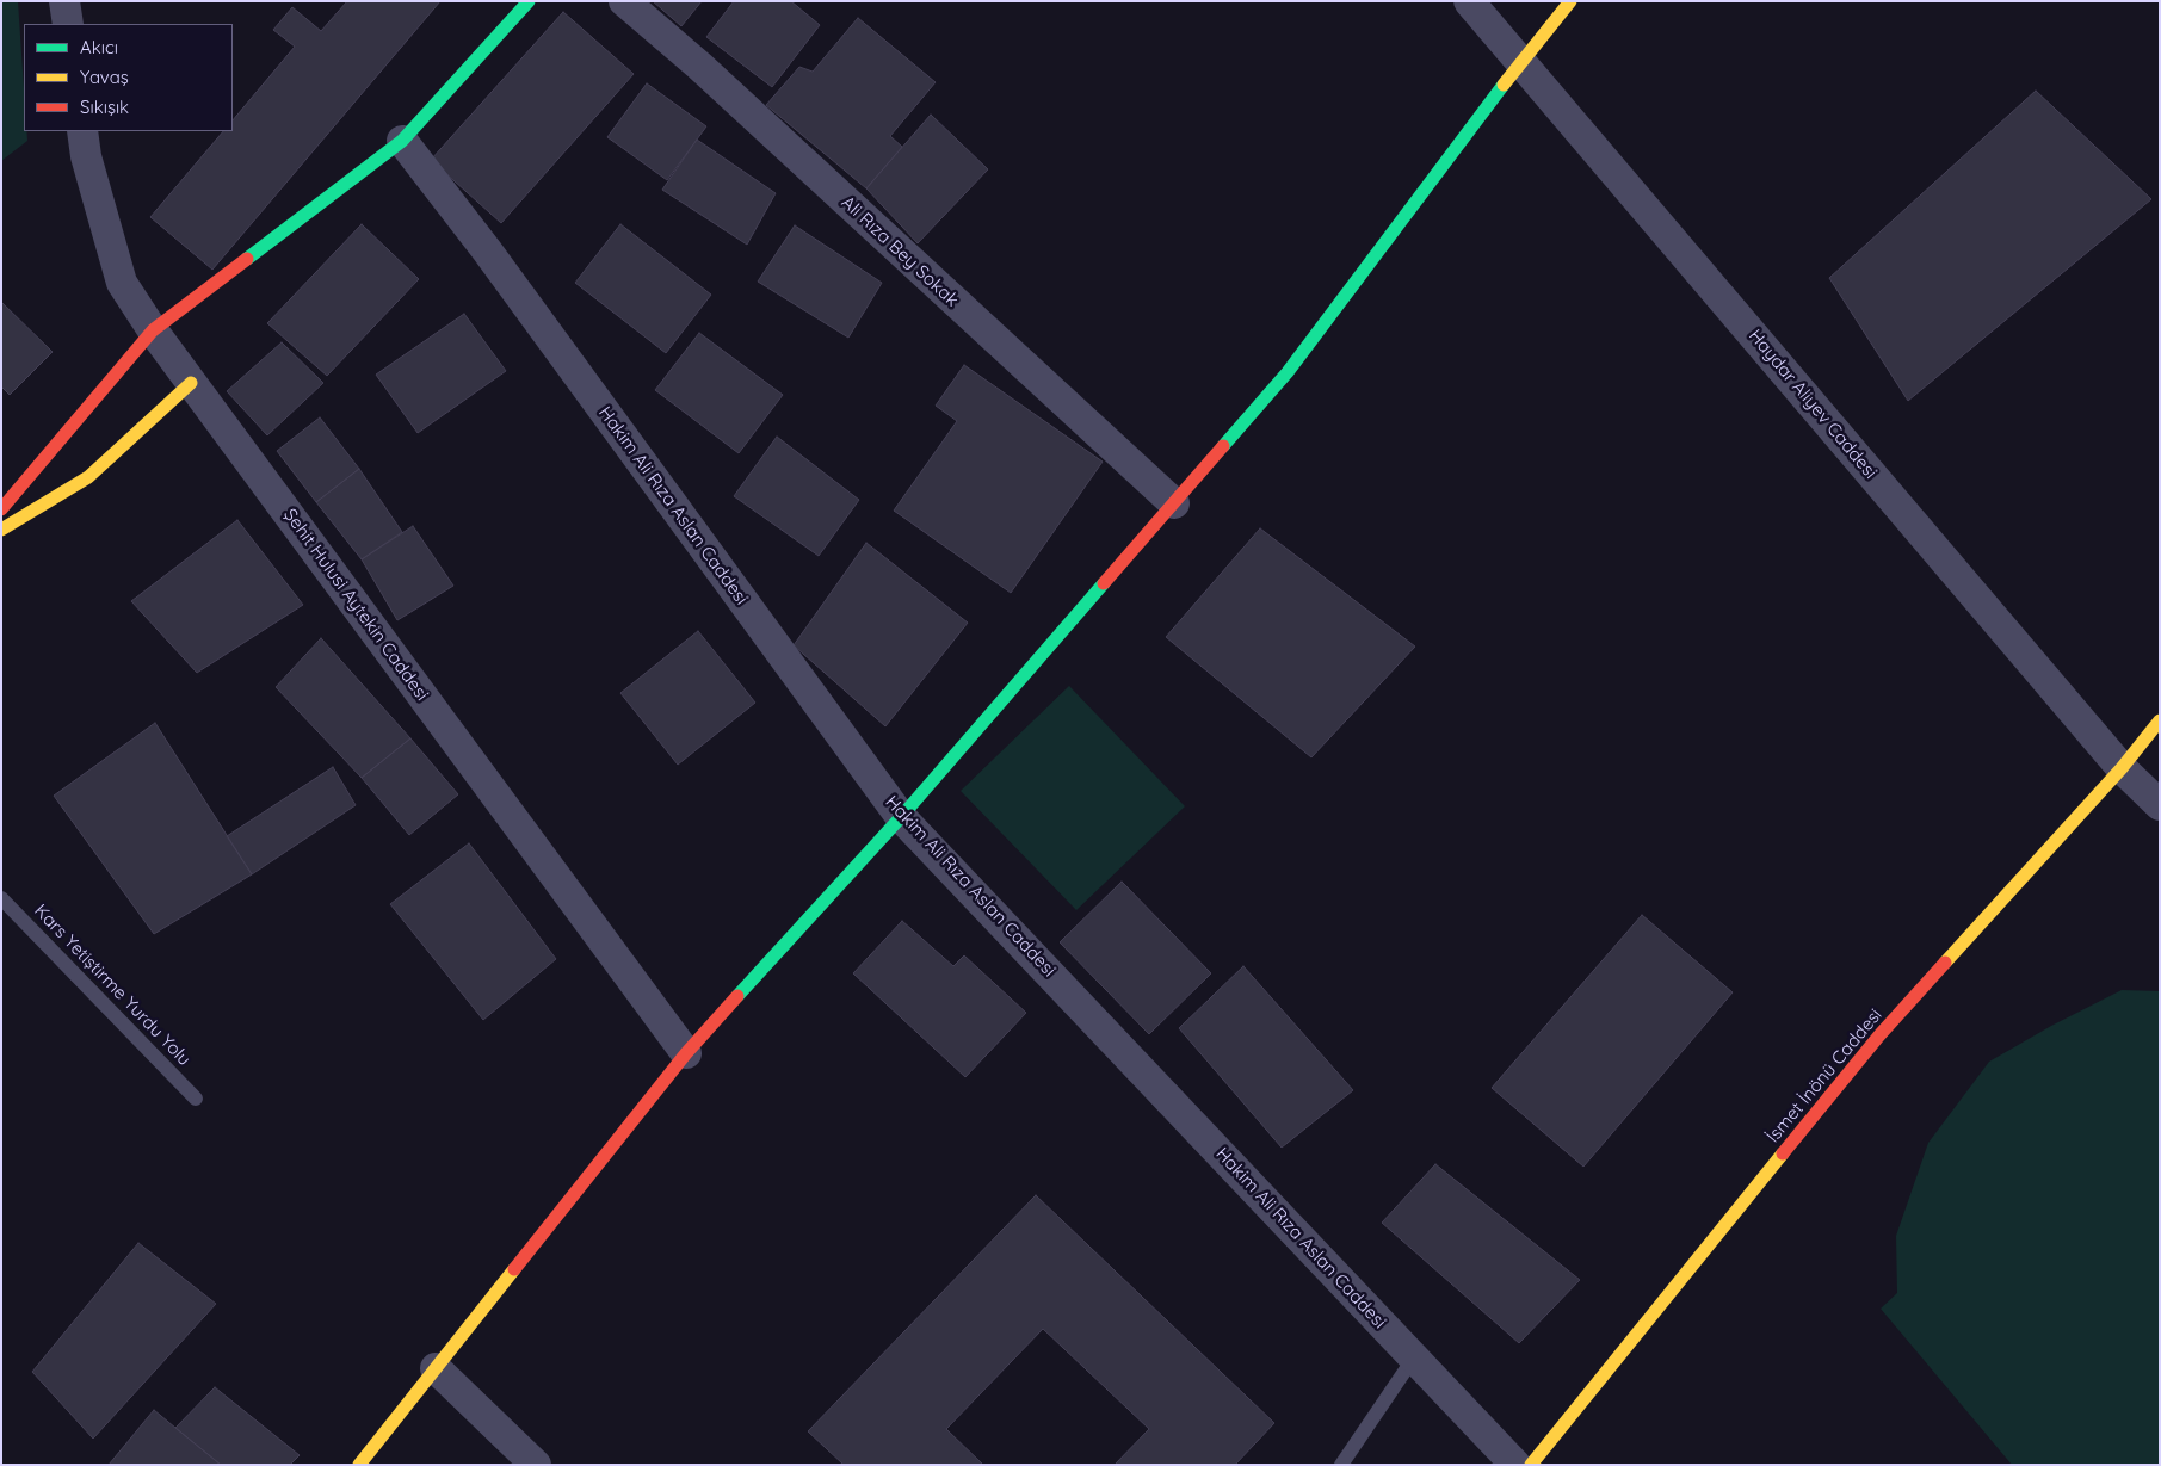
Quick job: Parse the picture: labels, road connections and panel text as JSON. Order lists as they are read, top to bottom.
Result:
{
  "streets": {
    "street": [
      "Ali Rıza Bey Sokak",
      "Haydar Aliyev Caddesi",
      "Hakim Ali Rıza Aslan Caddesi",
      "Şehit Hulusi Aytekin Caddesi",
      "İsmet İnönü Caddesi"
    ],
    "lane": ["Kars Yetiştirme Yurdu Yolu"]
  },
  "crossings": [
    ["Haydar Aliyev Caddesi", "İsmet İnönü Caddesi"]
  ],
  "legend": ["Akıcı", "Yavaş", "Sıkışık"]
}
